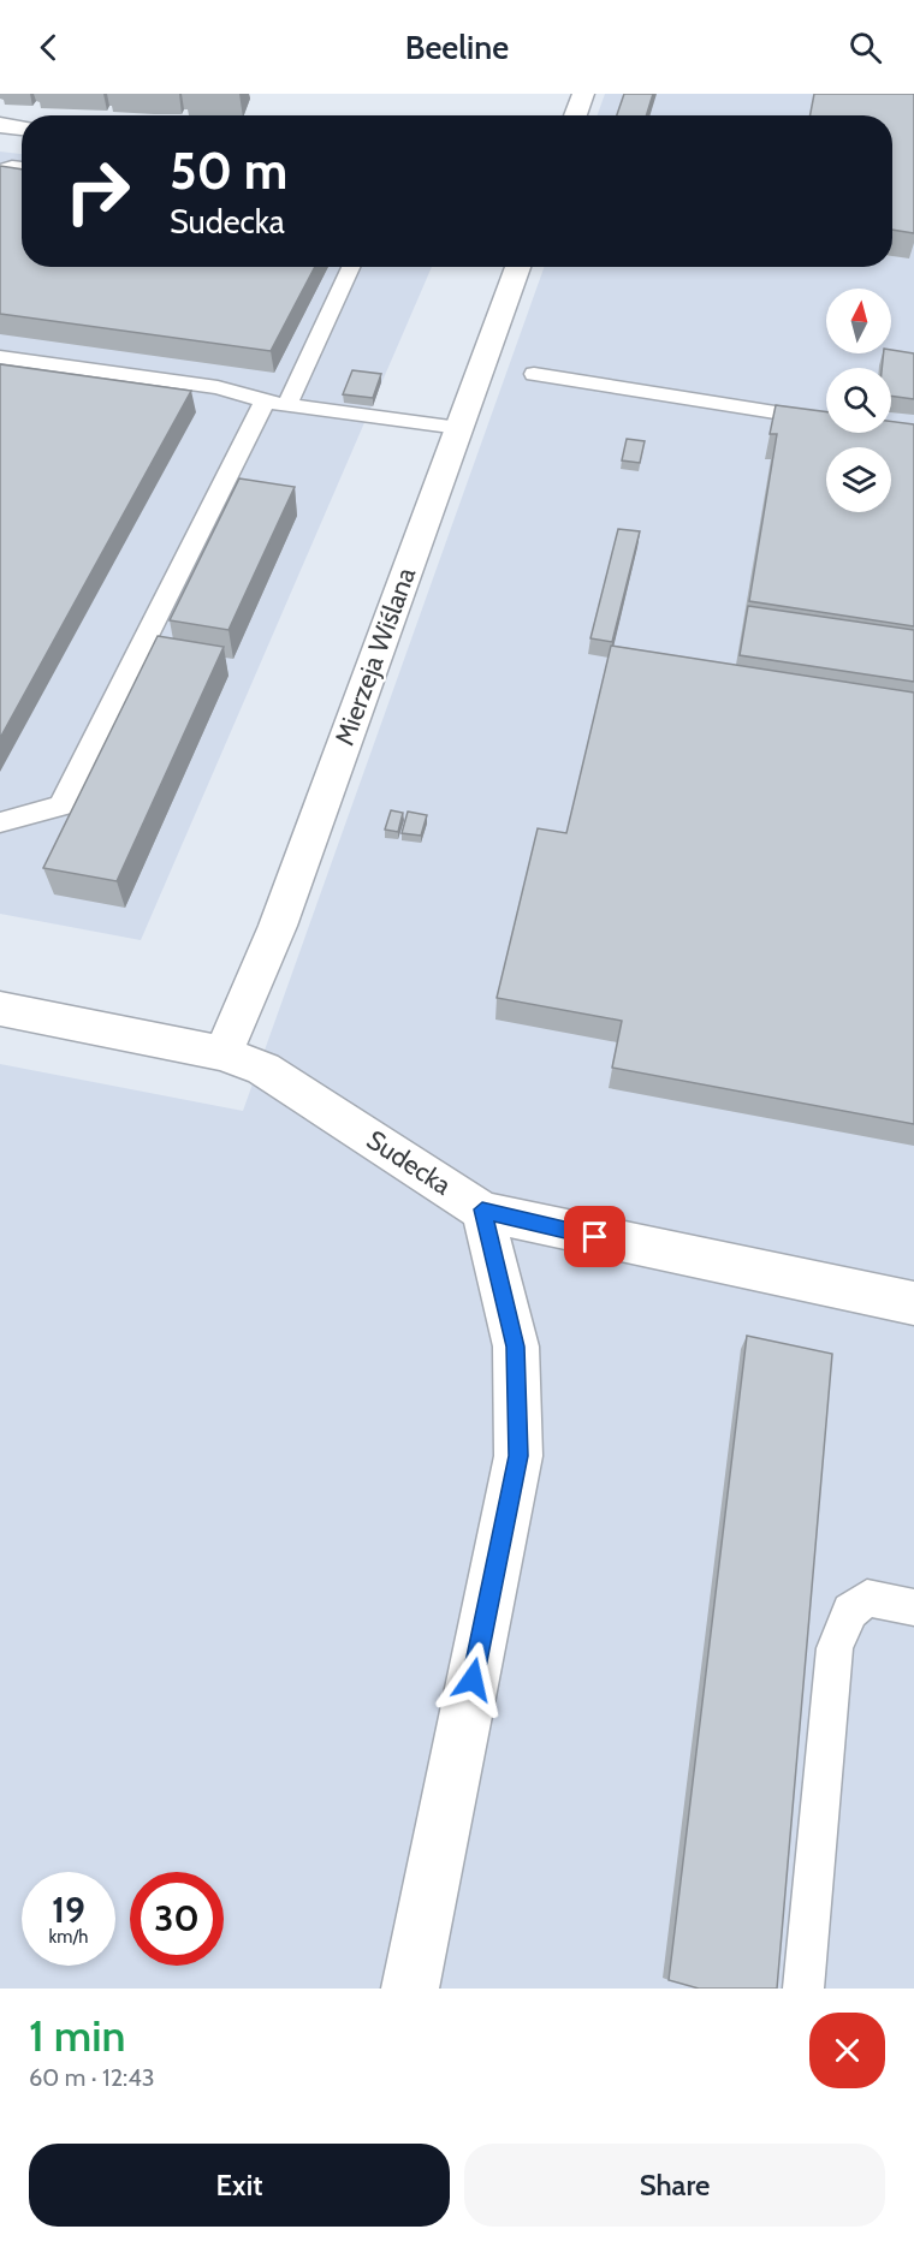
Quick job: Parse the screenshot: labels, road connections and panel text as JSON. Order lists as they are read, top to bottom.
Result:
{
  "streets": {
    "street": ["Mierzeja Wiślana", "Sudecka"]
  },
  "crossings": [
    ["Mierzeja Wiślana", "Sudecka"]
  ],
  "north": "top",
  "page": {
    "header": "Beeline",
    "turn": ["50 m", "Sudecka"],
    "speed": "19 km/h",
    "limit": "30",
    "heading": ["1 min", "60 m · 12:43"],
    "buttons": ["Exit", "Share"]
  }
}
